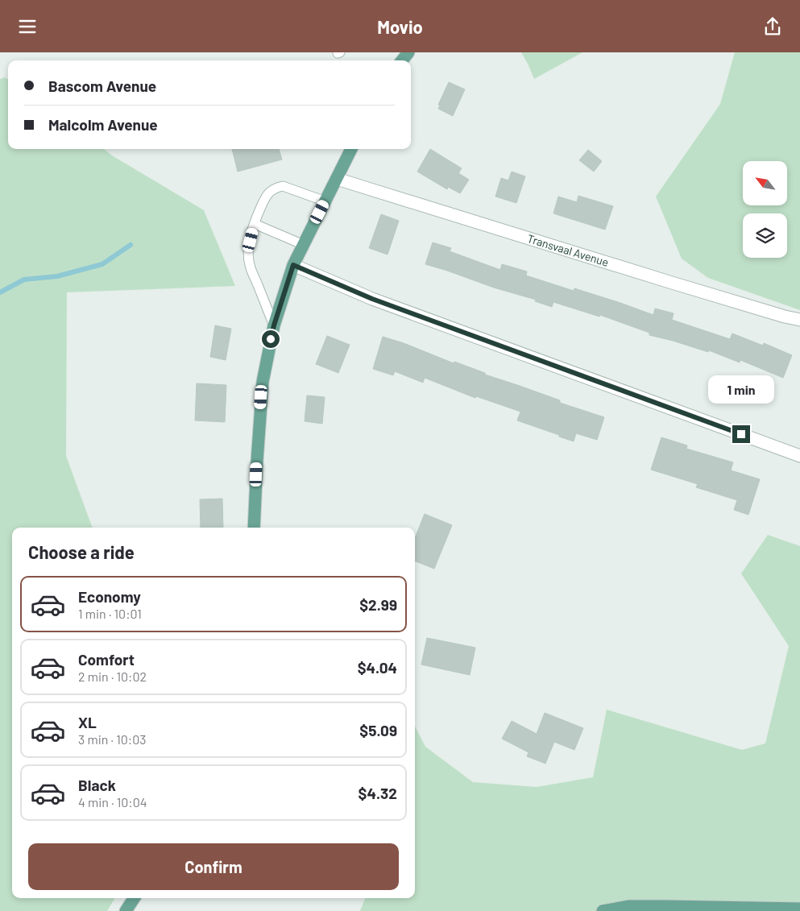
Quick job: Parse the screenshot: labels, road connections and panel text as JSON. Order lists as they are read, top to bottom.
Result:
{
  "streets": {
    "street": ["Transvaal Avenue"]
  },
  "north": "top left",
  "page": {
    "header": "Movio",
    "banner": ["Bascom Avenue", "Malcolm Avenue"],
    "bubble": "1 min",
    "heading": "Choose a ride",
    "list": [
      {
        "name": "Economy",
        "note": "1 min · 10:01",
        "value": "$2.99"
      },
      {
        "name": "Comfort",
        "note": "2 min · 10:02",
        "value": "$4.04"
      },
      {
        "name": "XL",
        "note": "3 min · 10:03",
        "value": "$5.09"
      },
      {
        "name": "Black",
        "note": "4 min · 10:04",
        "value": "$4.32"
      }
    ],
    "buttons": "Confirm"
  }
}
